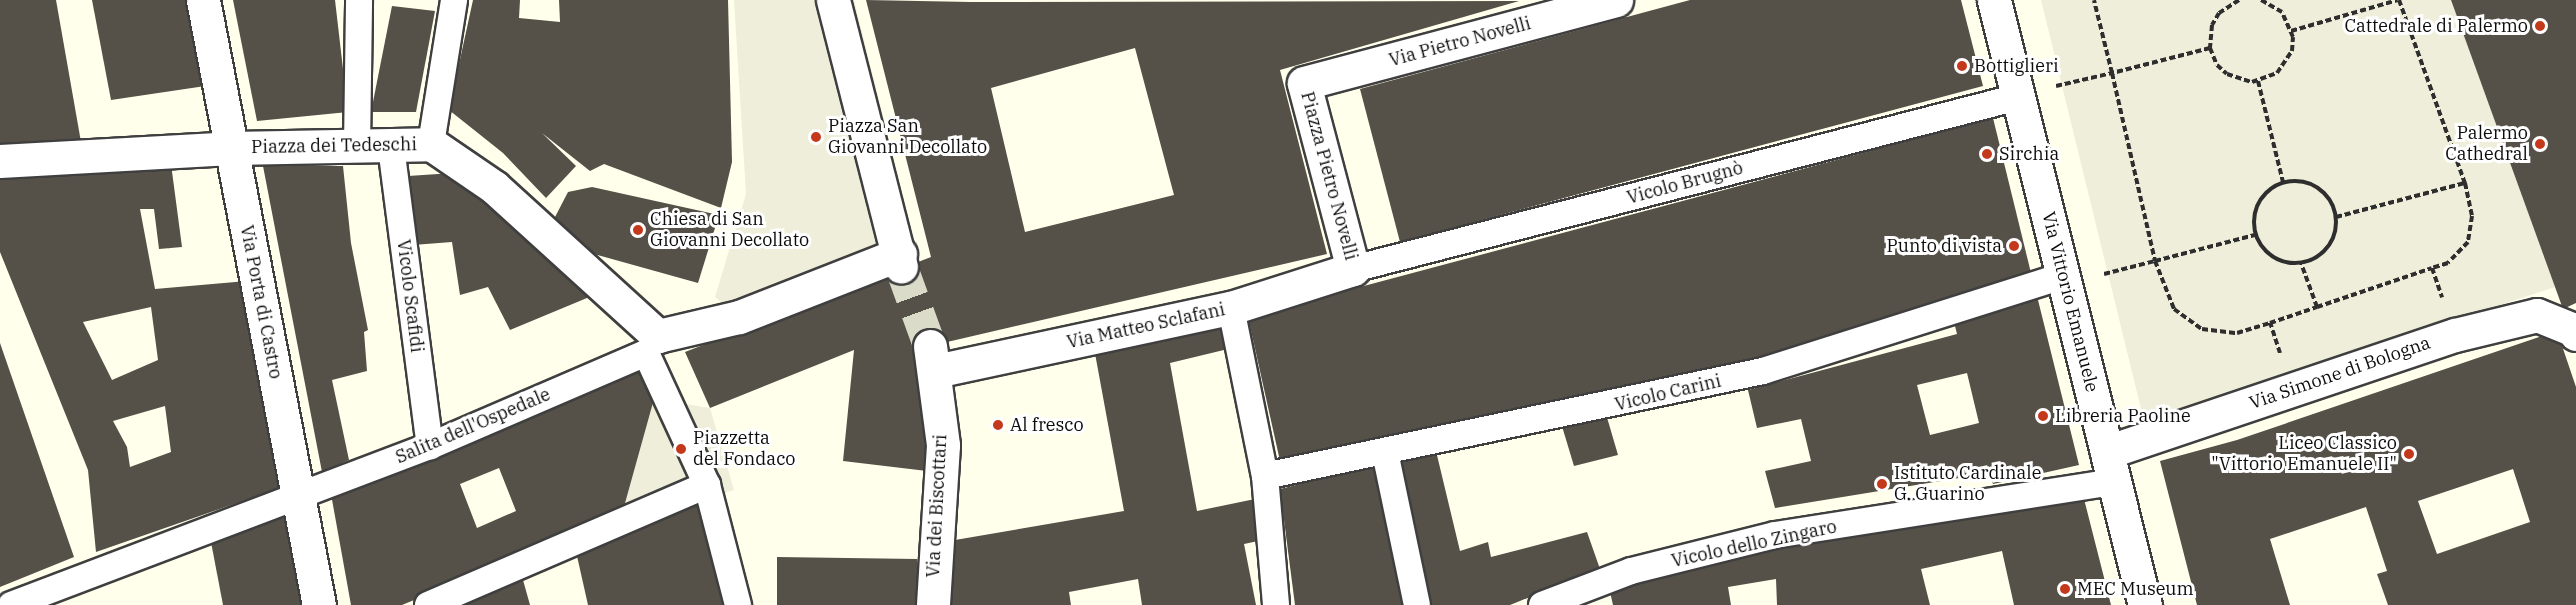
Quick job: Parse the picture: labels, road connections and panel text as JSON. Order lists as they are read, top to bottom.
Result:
{
  "streets": {
    "street": [
      "Via Pietro Novelli",
      "Piazza dei Tedeschi",
      "Piazza Pietro Novelli",
      "Via Porta di Castro",
      "Via Vittorio Emanuele",
      "Via Matteo Sclafani",
      "Via Simone di Bologna",
      "Via dei Biscottari"
    ],
    "lane": [
      "Vicolo Brugnò",
      "Vicolo Scafidi",
      "Vicolo Carini",
      "Salita dell'Ospedale",
      "Vicolo dello Zingaro"
    ]
  },
  "crossings": [
    ["Via Pietro Novelli", "Piazza Pietro Novelli"],
    ["Piazza dei Tedeschi", "Vicolo Scafidi"],
    ["Piazza dei Tedeschi", "Via Porta di Castro"],
    ["Piazza dei Tedeschi", "Salita dell'Ospedale"],
    ["Piazza Pietro Novelli", "Vicolo Brugnò"],
    ["Piazza Pietro Novelli", "Via Matteo Sclafani"],
    ["Vicolo Brugnò", "Via Vittorio Emanuele"],
    ["Vicolo Brugnò", "Via Matteo Sclafani"],
    ["Vicolo Scafidi", "Salita dell'Ospedale"],
    ["Via Porta di Castro", "Salita dell'Ospedale"],
    ["Via Vittorio Emanuele", "Via Simone di Bologna"],
    ["Via Vittorio Emanuele", "Vicolo Carini"],
    ["Via Vittorio Emanuele", "Vicolo dello Zingaro"],
    ["Via Matteo Sclafani", "Via dei Biscottari"],
    ["Via Simone di Bologna", "Vicolo dello Zingaro"]
  ],
  "places": [
    "Cattedrale di Palermo",
    "Bottiglieri",
    "Piazza San Giovanni Decollato",
    "Palermo Cathedral",
    "Sirchia",
    "Chiesa di San Giovanni Decollato",
    "Punto di vista",
    "Libreria Paoline",
    "Al fresco",
    "Piazzetta del Fondaco",
    "Liceo Classico \"Vittorio Emanuele II\"",
    "Istituto Cardinale G. Guarino",
    "MEC Museum"
  ]
}
